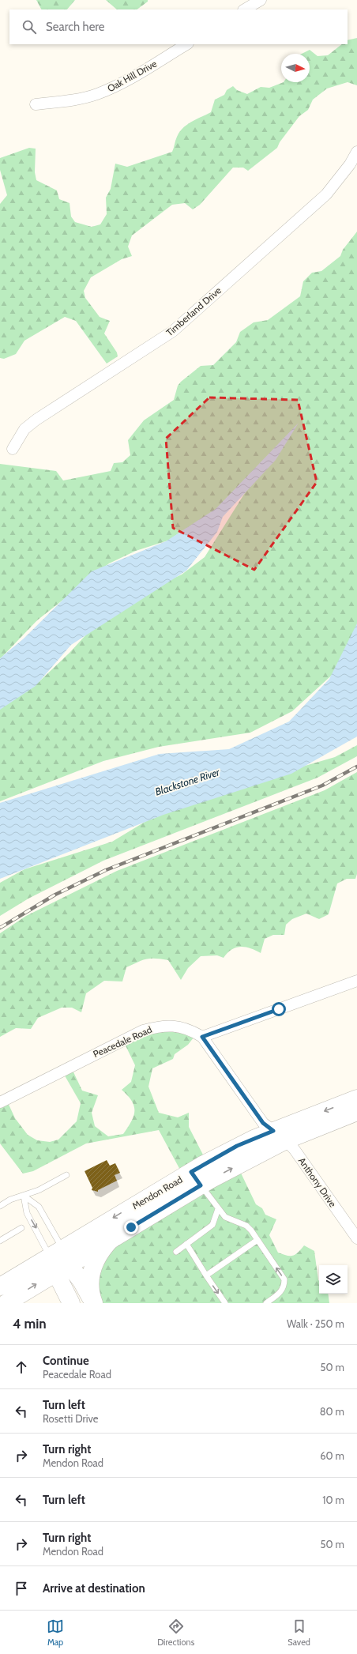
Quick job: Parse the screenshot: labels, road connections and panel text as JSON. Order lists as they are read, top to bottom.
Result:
{
  "streets": {
    "main road": ["Mendon Road"],
    "street": [
      "Oak Hill Drive",
      "Timberland Drive",
      "Peacedale Road",
      "Anthony Drive"
    ]
  },
  "crossings": [
    ["Peacedale Road", "Anthony Drive"],
    ["Anthony Drive", "Mendon Road"]
  ],
  "water": ["Blackstone River"],
  "north": "right",
  "page": {
    "search": "Search here",
    "heading": ["4 min", "Walk · 250 m"],
    "list": [
      ["Continue", "Peacedale Road", "50 m"],
      ["Turn left", "Rosetti Drive", "80 m"],
      ["Turn right", "Mendon Road", "60 m"],
      ["Turn left", "10 m"],
      ["Turn right", "Mendon Road", "50 m"],
      "Arrive at destination"
    ],
    "nav": ["Map", "Directions", "Saved"]
  }
}
